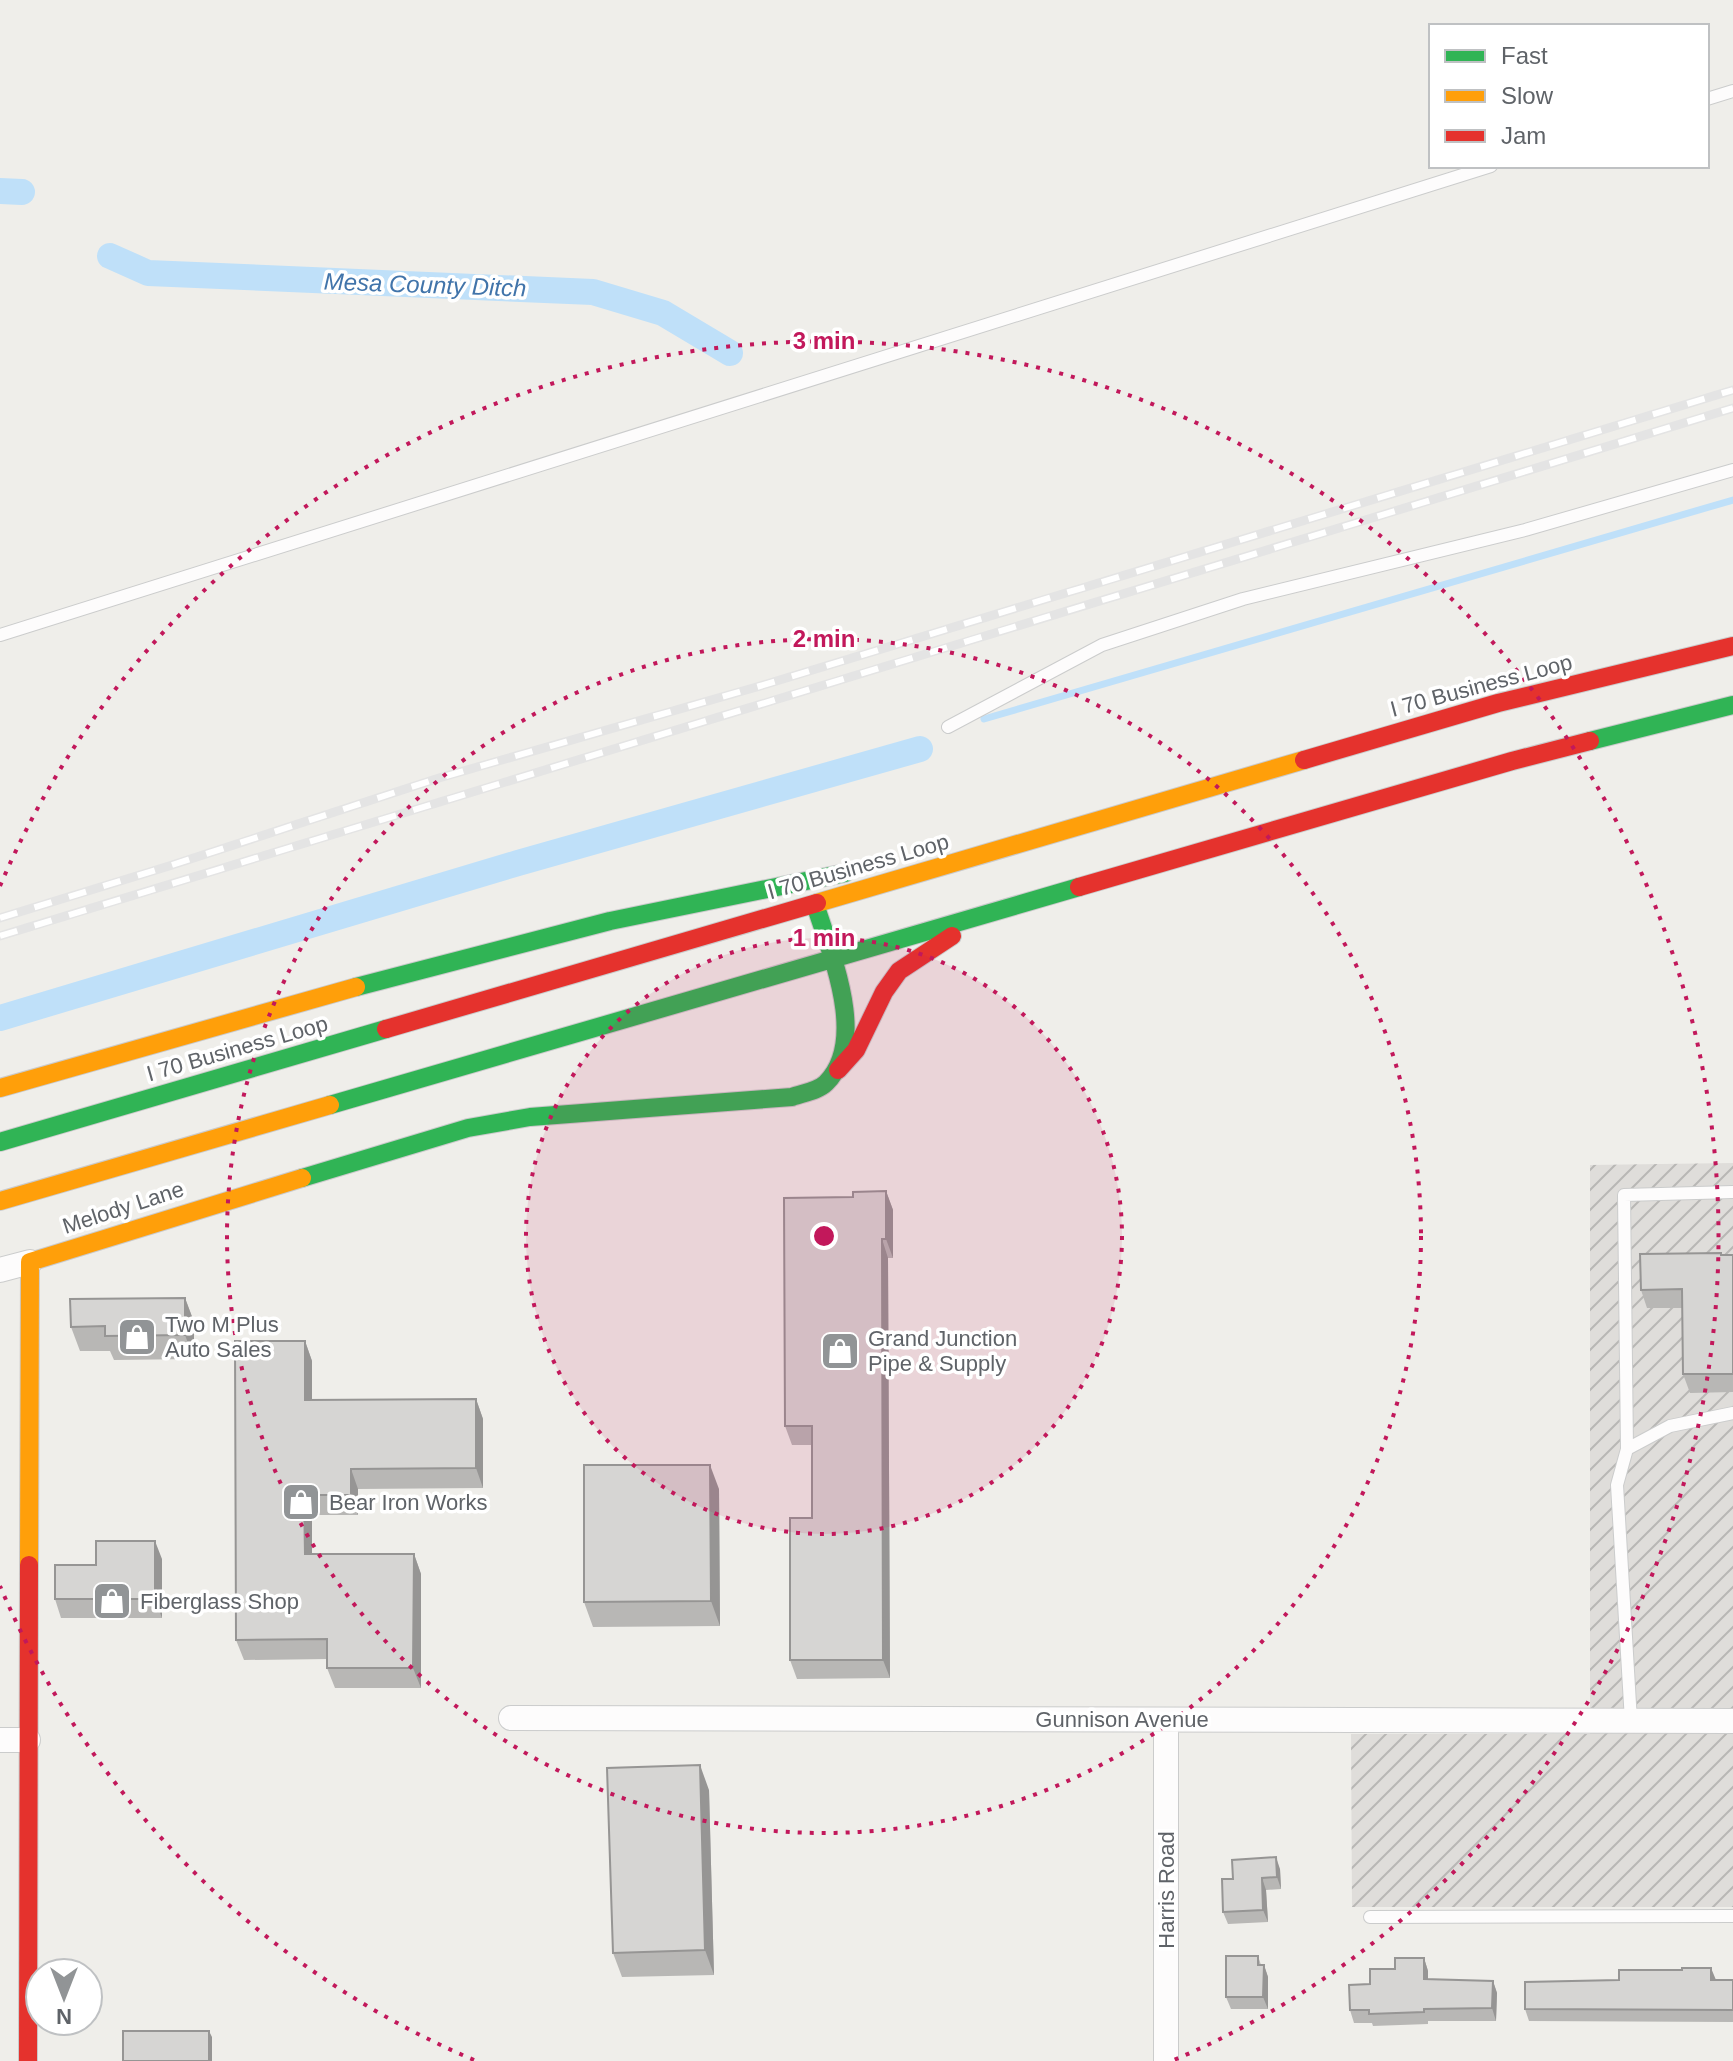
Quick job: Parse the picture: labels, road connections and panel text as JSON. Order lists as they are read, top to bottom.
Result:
{
  "streets": {
    "main road": ["I 70 Business Loop", "Melody Lane"],
    "street": ["Gunnison Avenue", "Harris Road"]
  },
  "crossings": [
    ["Gunnison Avenue", "Harris Road"]
  ],
  "water": ["Mesa County Ditch"],
  "places": {
    "shop": [
      "Two M Plus Auto Sales",
      "Grand Junction Pipe & Supply",
      "Bear Iron Works",
      "Fiberglass Shop"
    ]
  },
  "legend": ["Fast", "Slow", "Jam"],
  "north": "bottom",
  "rings": ["3 min", "2 min", "1 min"]
}
